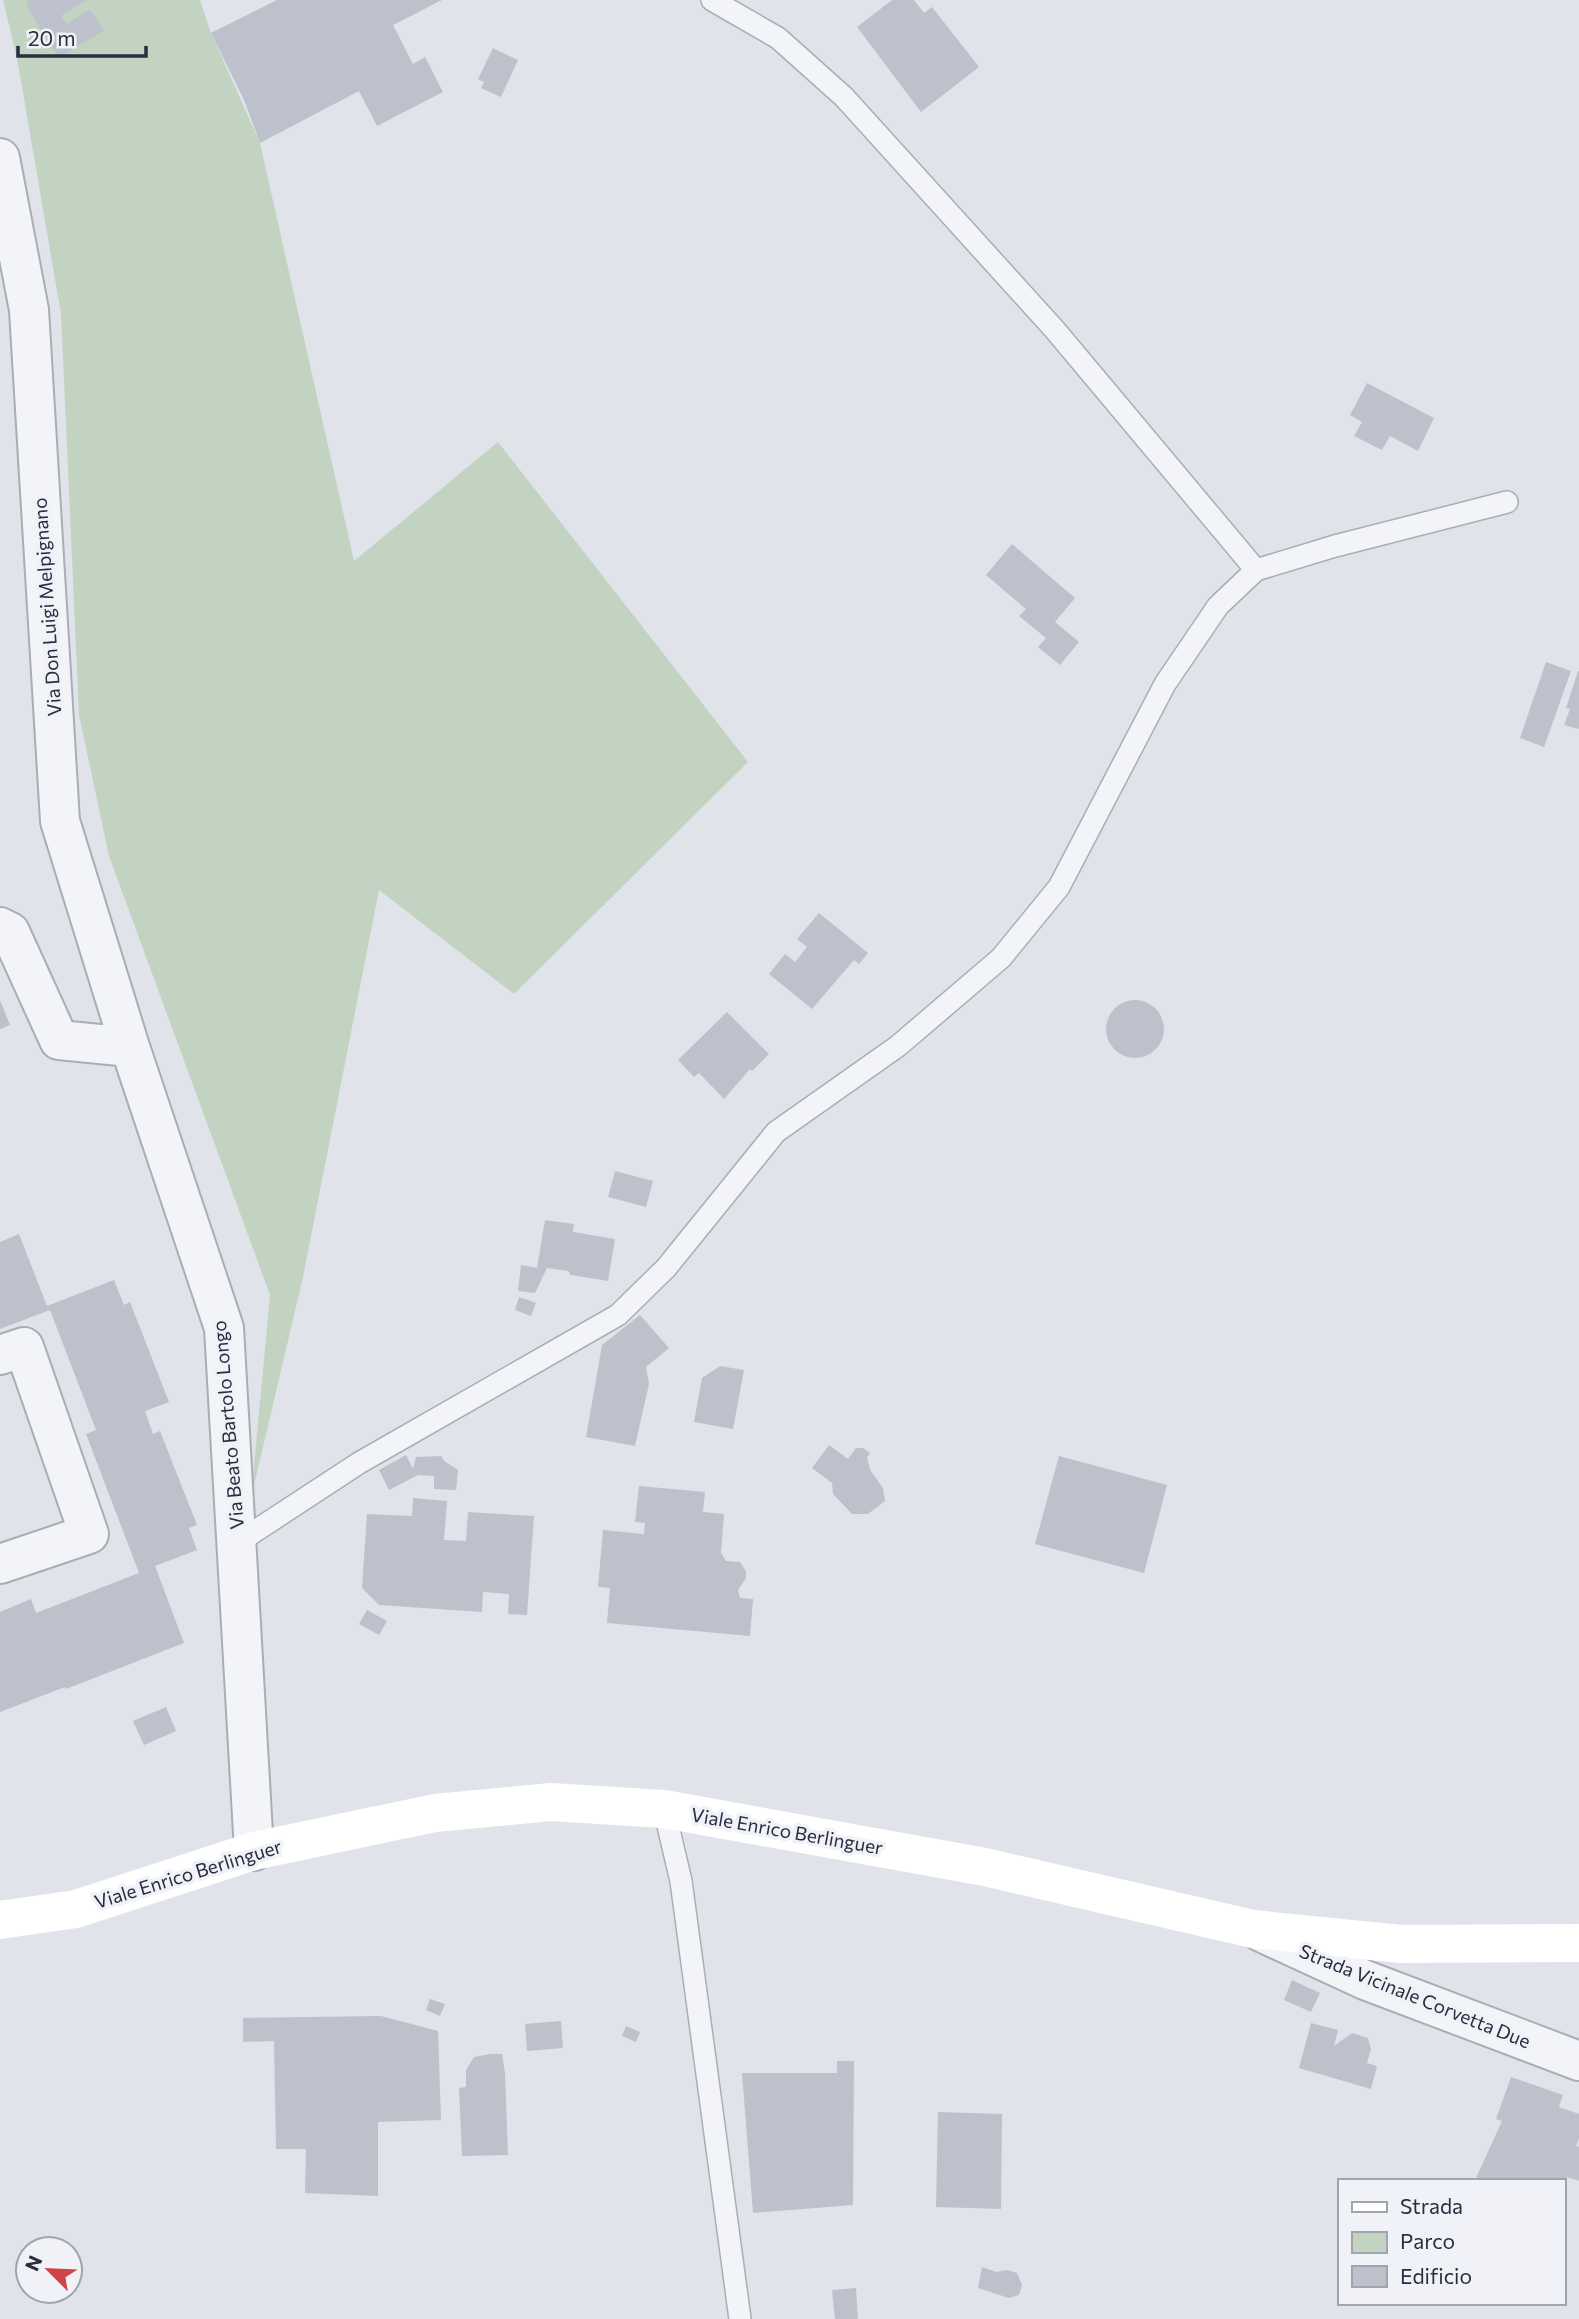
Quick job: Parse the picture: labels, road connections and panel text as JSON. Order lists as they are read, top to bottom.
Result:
{
  "streets": {
    "main road": ["Viale Enrico Berlinguer"],
    "street": ["Via Don Luigi Melpignano", "Via Beato Bartolo Longo", "Strada Vicinale Corvetta Due"]
  },
  "crossings": [
    ["Via Don Luigi Melpignano", "Via Beato Bartolo Longo"],
    ["Via Beato Bartolo Longo", "Viale Enrico Berlinguer"],
    ["Viale Enrico Berlinguer", "Strada Vicinale Corvetta Due"]
  ],
  "legend": ["Strada", "Parco", "Edificio"],
  "scale_bar": "20 m",
  "north": "top left"
}
